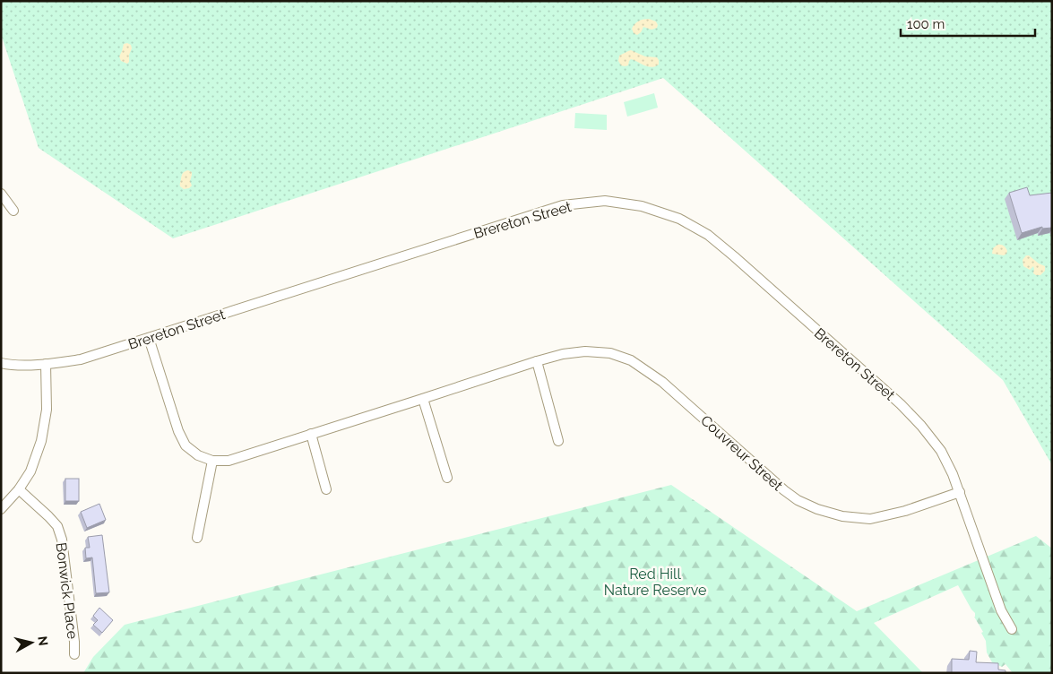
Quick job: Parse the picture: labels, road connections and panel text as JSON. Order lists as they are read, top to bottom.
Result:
{
  "streets": {
    "street": ["Brereton Street", "Couvreur Street", "Bonwick Place"]
  },
  "crossings": [
    ["Brereton Street", "Couvreur Street"]
  ],
  "parks": ["Red Hill Nature Reserve"],
  "scale_bar": "100 m",
  "north": "right"
}
